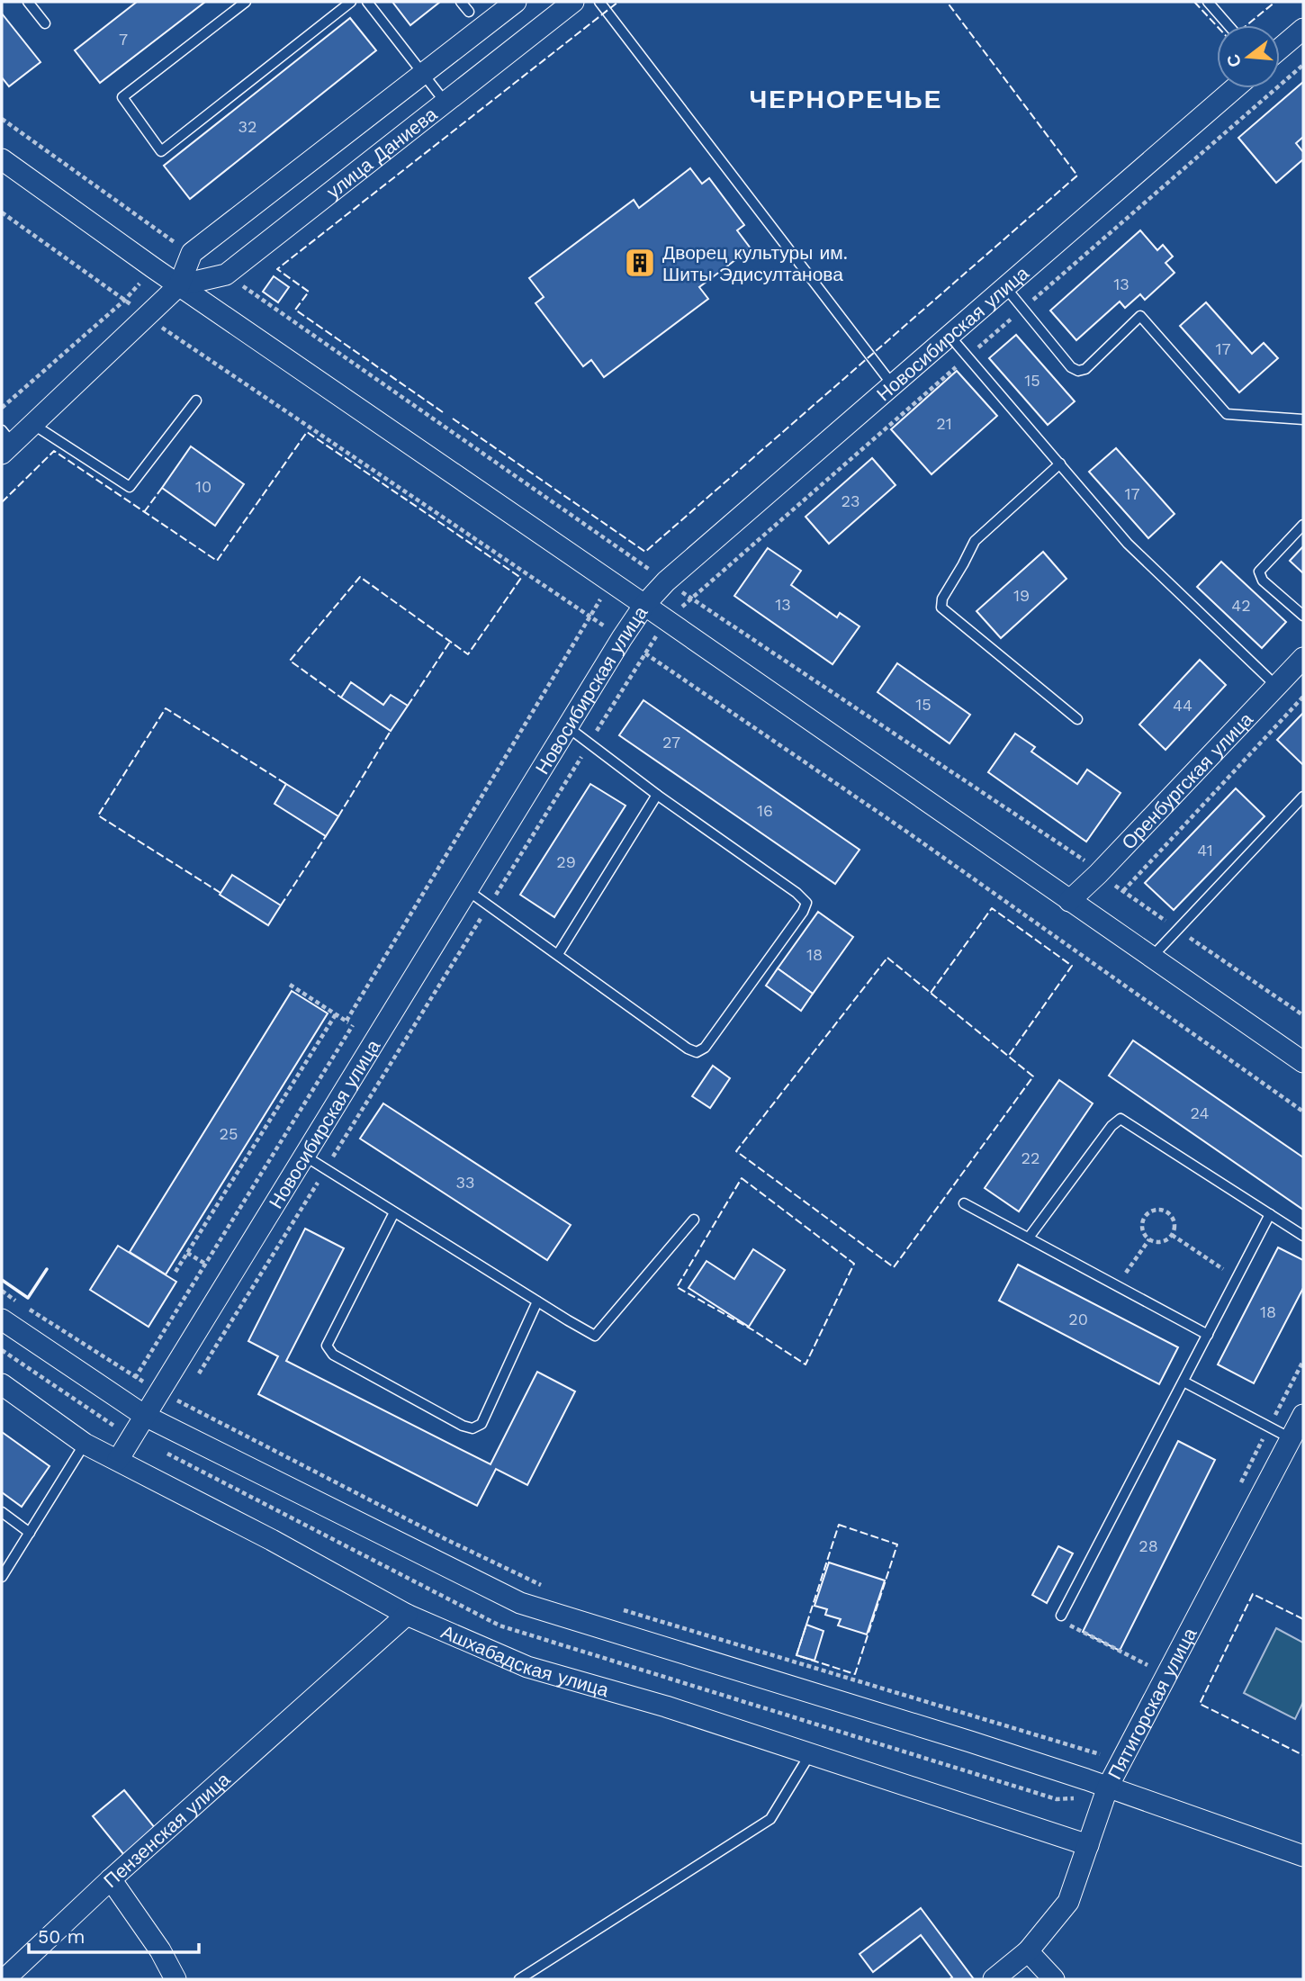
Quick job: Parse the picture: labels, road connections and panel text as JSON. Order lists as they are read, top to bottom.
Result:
{
  "streets": {
    "street": [
      "улица Даниева",
      "Новосибирская улица",
      "Оренбургская улица",
      "Ашхабадская улица",
      "Пятигорская улица",
      "Пензенская улица"
    ]
  },
  "crossings": [
    ["Новосибирская улица", "Ашхабадская улица"],
    ["Ашхабадская улица", "Пятигорская улица"],
    ["Ашхабадская улица", "Пензенская улица"]
  ],
  "districts": ["ЧЕРНОРЕЧЬЕ"],
  "places": {
    "building": ["Дворец культуры им. Шиты Эдисултанова"]
  },
  "house_numbers": [
    "7",
    "32",
    "13",
    "17",
    "15",
    "21",
    "10",
    "17",
    "23",
    "19",
    "13",
    "42",
    "15",
    "44",
    "27",
    "16",
    "41",
    "29",
    "18",
    "24",
    "25",
    "22",
    "33",
    "18",
    "20",
    "28"
  ],
  "scale_bar": "50 m",
  "north": "left"
}
